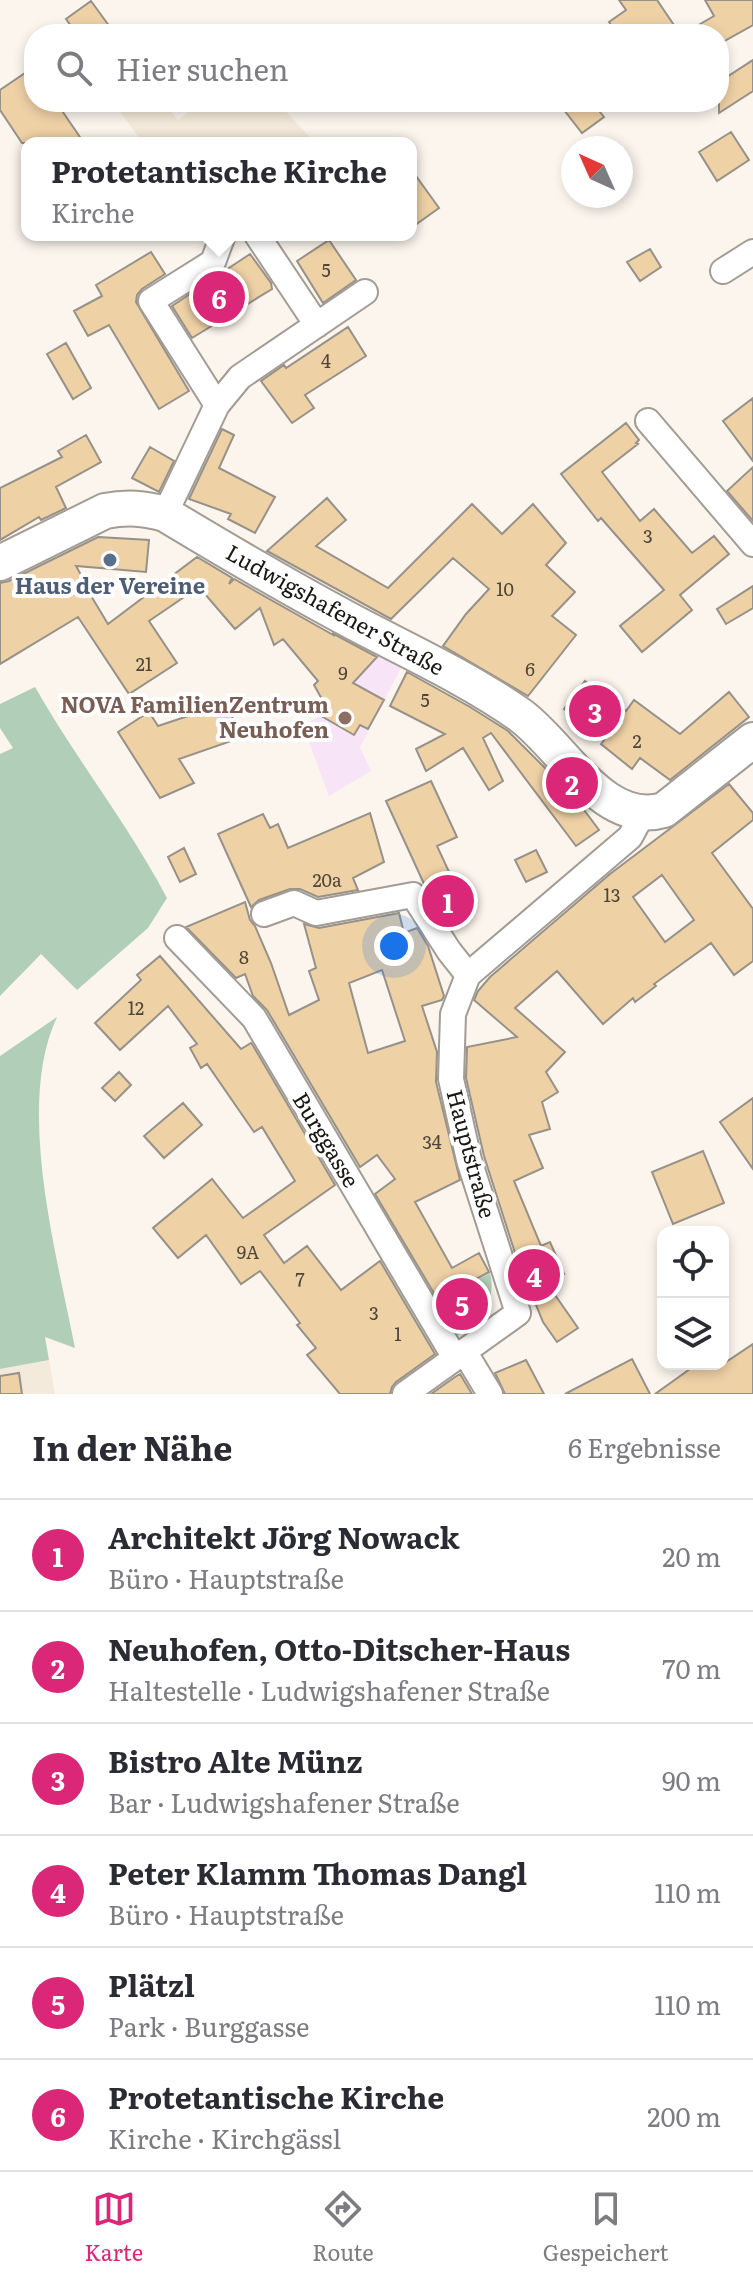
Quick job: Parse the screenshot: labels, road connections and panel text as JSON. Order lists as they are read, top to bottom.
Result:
{
  "streets": {
    "main road": ["Ludwigshafener Straße"],
    "street": ["Burggasse", "Hauptstraße"]
  },
  "crossings": [
    ["Ludwigshafener Straße", "Hauptstraße"],
    ["Burggasse", "Hauptstraße"]
  ],
  "places": ["Haus der Vereine", "NOVA FamilienZentrum Neuhofen"],
  "house_numbers": [
    "5",
    "4",
    "3",
    "10",
    "21",
    "6",
    "9",
    "5",
    "2",
    "20a",
    "13",
    "8",
    "12",
    "34",
    "9A",
    "7",
    "3",
    "1"
  ],
  "north": "top left",
  "page": {
    "search": "Hier suchen",
    "popup": ["Protetantische Kirche", "Kirche"],
    "pins": [
      "6",
      "3",
      "2",
      "1",
      "4",
      "5"
    ],
    "heading": ["In der Nähe", "6 Ergebnisse"],
    "list": [
      {
        "mark": "1",
        "name": "Architekt Jörg Nowack",
        "note": "Büro · Hauptstraße",
        "value": "20 m"
      },
      {
        "mark": "2",
        "name": "Neuhofen, Otto-Ditscher-Haus",
        "note": "Haltestelle · Ludwigshafener Straße",
        "value": "70 m"
      },
      {
        "mark": "3",
        "name": "Bistro Alte Münz",
        "note": "Bar · Ludwigshafener Straße",
        "value": "90 m"
      },
      {
        "mark": "4",
        "name": "Peter Klamm Thomas Dangl",
        "note": "Büro · Hauptstraße",
        "value": "110 m"
      },
      {
        "mark": "5",
        "name": "Plätzl",
        "note": "Park · Burggasse",
        "value": "110 m"
      },
      {
        "mark": "6",
        "name": "Protetantische Kirche",
        "note": "Kirche · Kirchgässl",
        "value": "200 m"
      }
    ],
    "nav": ["Karte", "Route", "Gespeichert"]
  }
}
